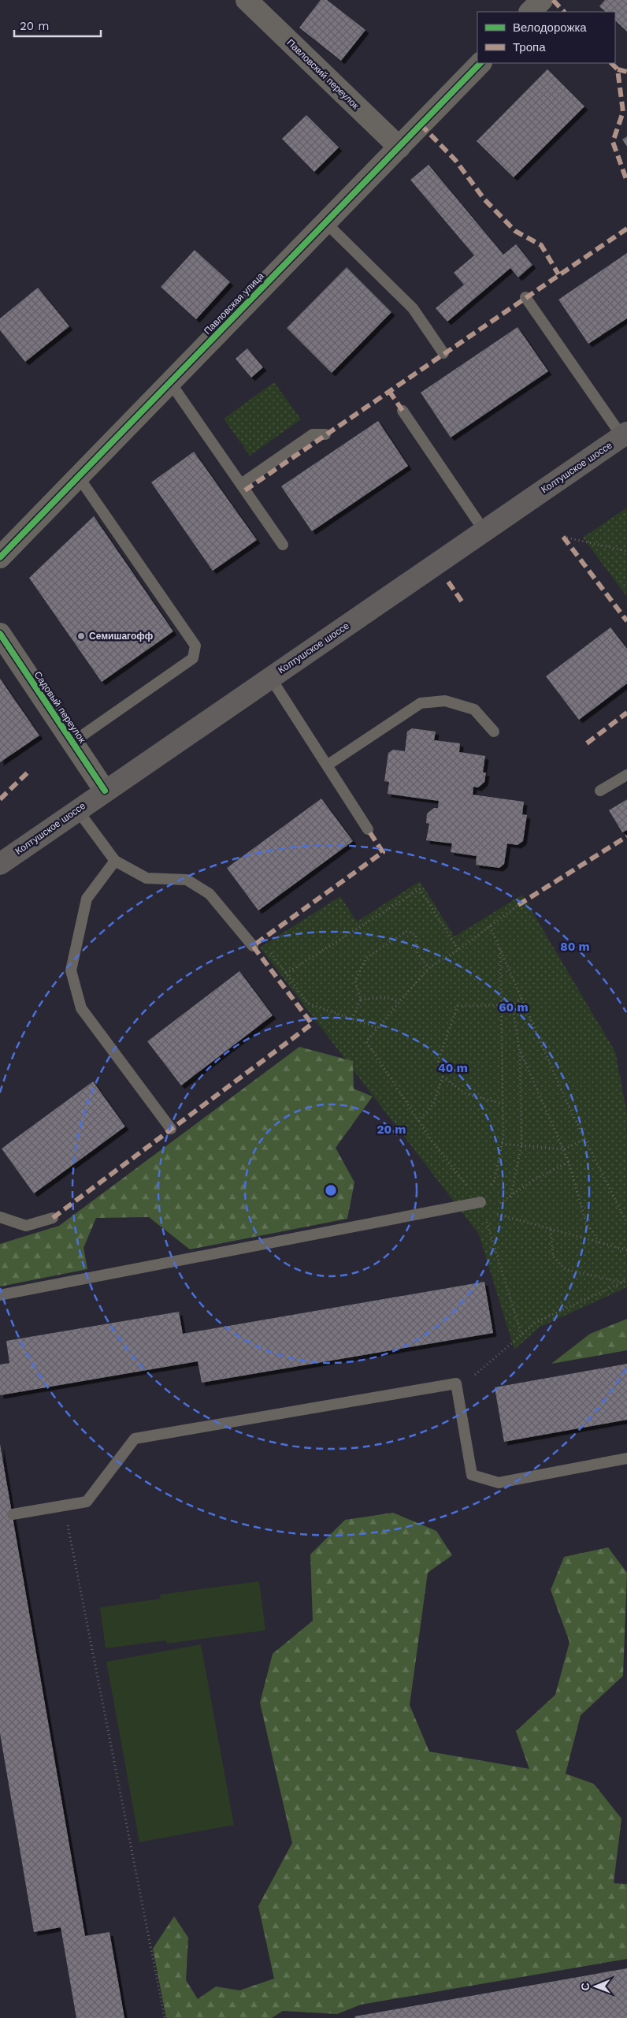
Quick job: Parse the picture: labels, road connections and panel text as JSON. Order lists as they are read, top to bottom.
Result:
{
  "streets": {
    "main road": ["Колтушское шоссе"],
    "street": ["Павловский переулок", "Павловская улица", "Садовый переулок"]
  },
  "crossings": [
    ["Павловский переулок", "Павловская улица"],
    ["Колтушское шоссе", "Садовый переулок"]
  ],
  "places": ["Семишагофф"],
  "legend": ["Велодорожка", "Тропа"],
  "scale_bar": "20 m",
  "north": "left",
  "rings": [
    "80 m",
    "60 m",
    "40 m",
    "20 m"
  ]
}
